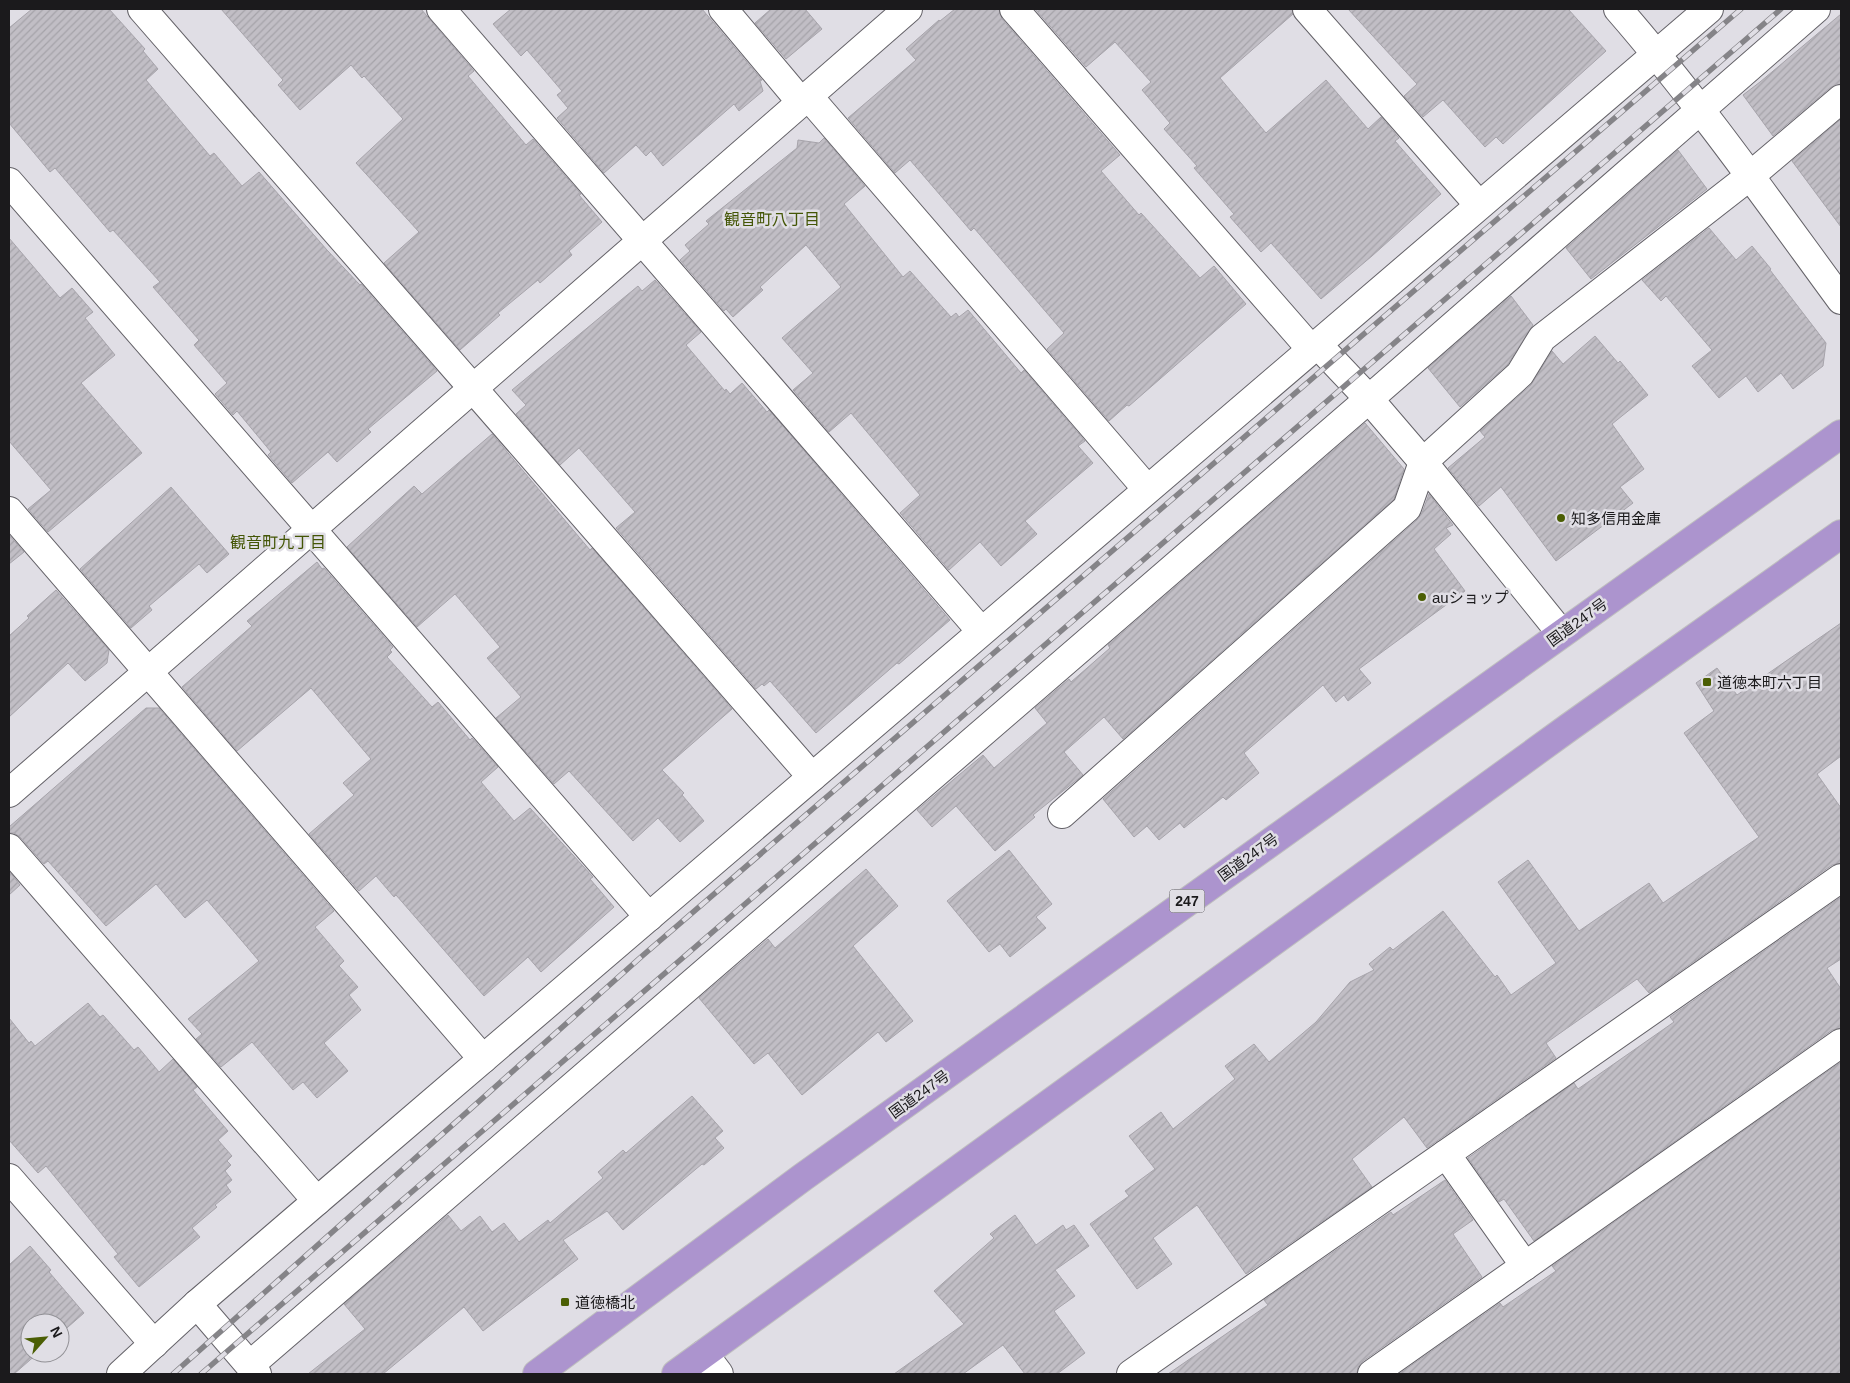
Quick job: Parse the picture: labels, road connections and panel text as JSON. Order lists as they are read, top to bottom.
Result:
{
  "streets": {
    "highway": ["国道247号", "247"]
  },
  "districts": ["観音町八丁目", "観音町九丁目"],
  "places": {
    "other": ["知多信用金庫", "auショップ"],
    "transit": ["道徳本町六丁目", "道徳橋北"]
  },
  "north": "top right"
}
